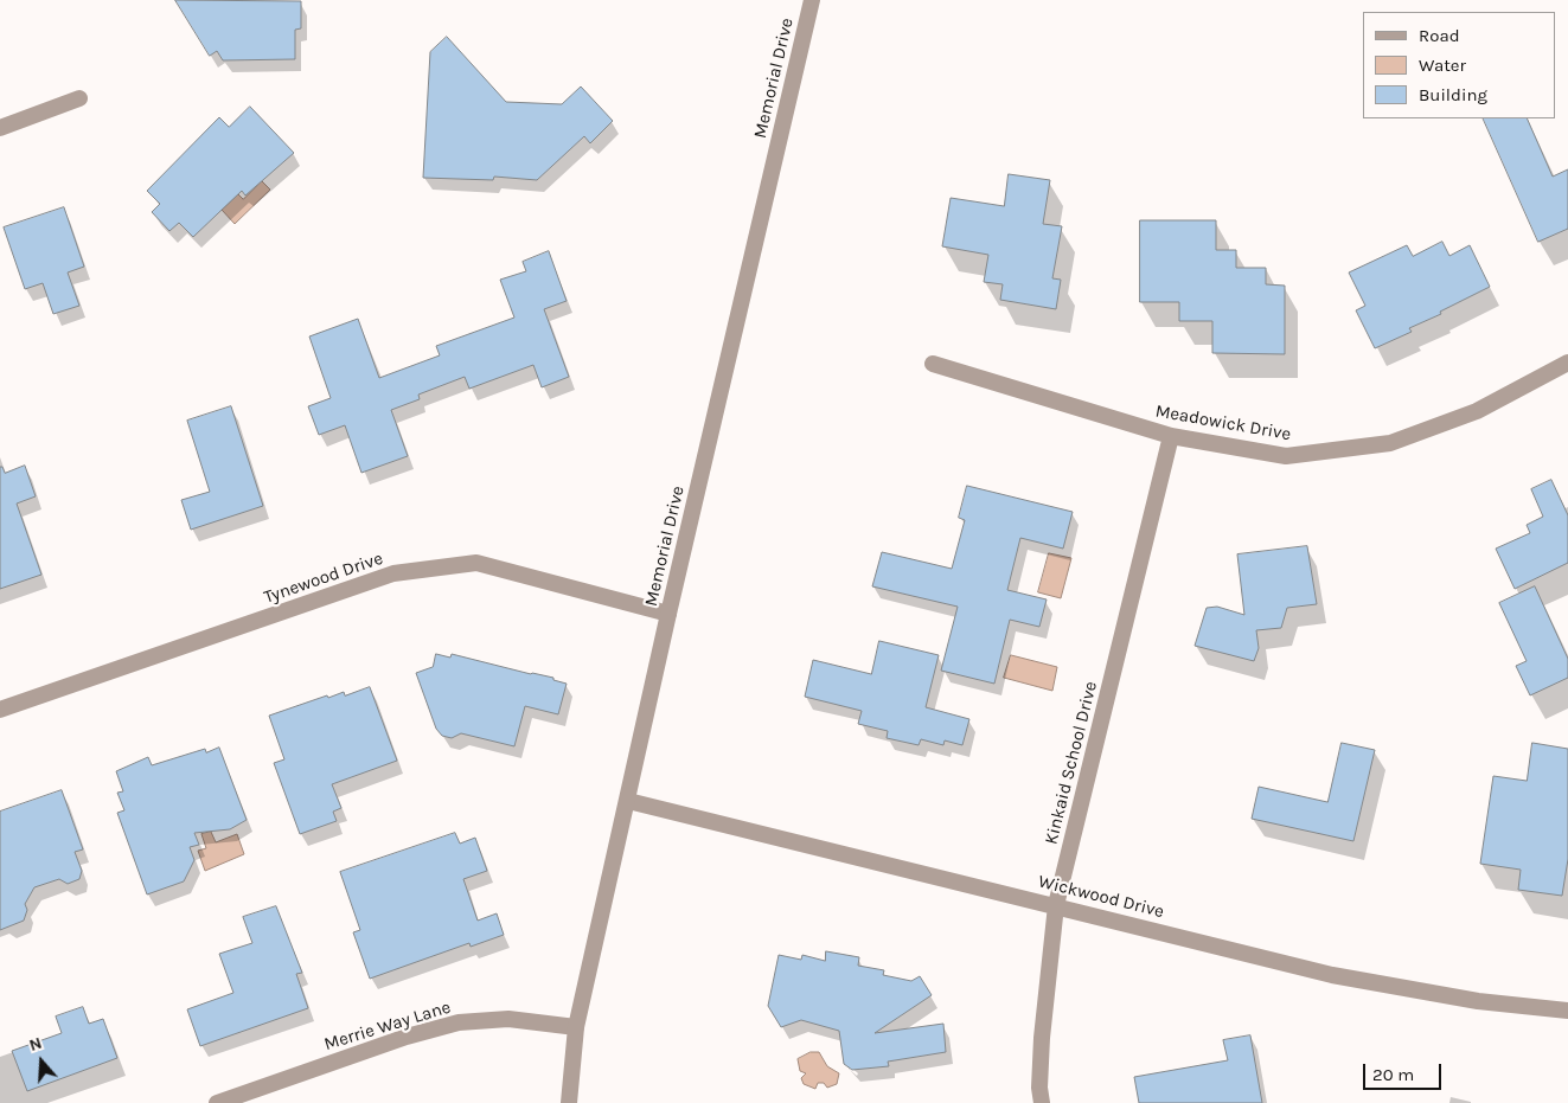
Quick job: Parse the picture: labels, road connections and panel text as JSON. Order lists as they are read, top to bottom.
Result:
{
  "streets": {
    "street": [
      "Memorial Drive",
      "Meadowick Drive",
      "Tynewood Drive",
      "Kinkaid School Drive",
      "Wickwood Drive",
      "Merrie Way Lane"
    ]
  },
  "crossings": [
    ["Memorial Drive", "Tynewood Drive"],
    ["Memorial Drive", "Wickwood Drive"],
    ["Memorial Drive", "Merrie Way Lane"],
    ["Meadowick Drive", "Kinkaid School Drive"],
    ["Kinkaid School Drive", "Wickwood Drive"]
  ],
  "legend": ["Road", "Water", "Building"],
  "scale_bar": "20 m",
  "north": "top"
}
